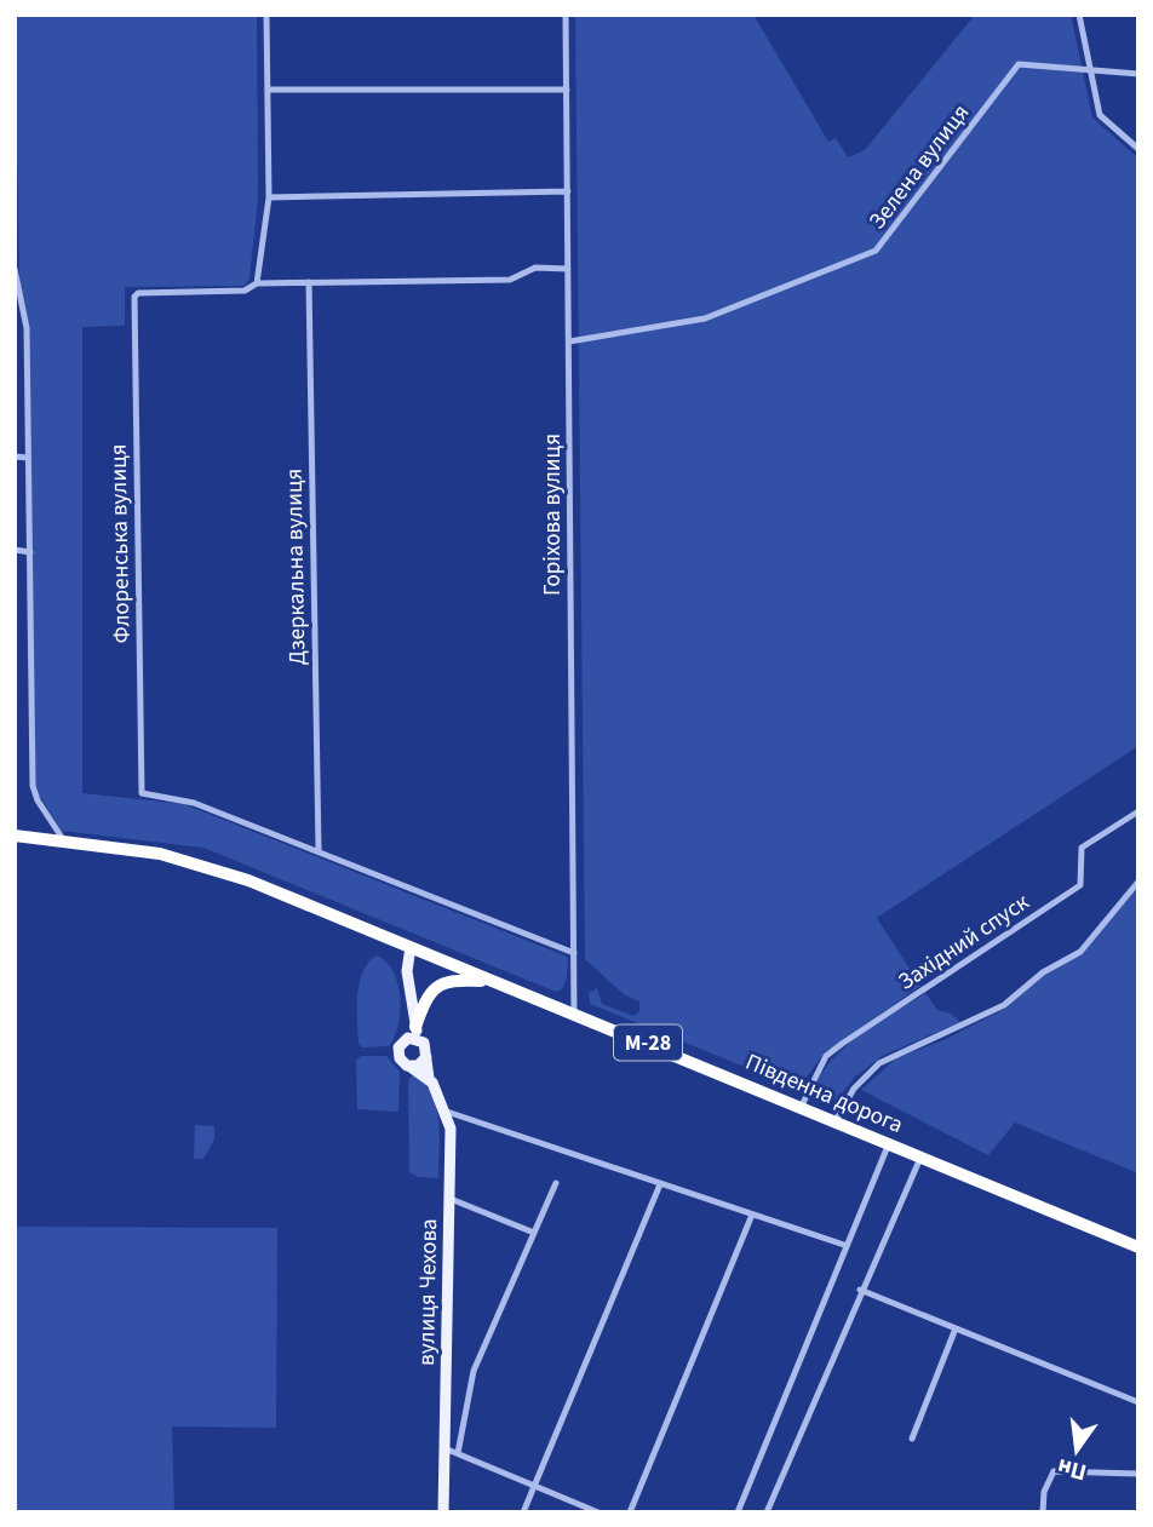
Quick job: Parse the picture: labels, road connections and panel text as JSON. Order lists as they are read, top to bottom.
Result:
{
  "streets": {
    "highway": ["М-28", "Південна дорога"],
    "main road": ["вулиця Чехова"],
    "street": [
      "Зелена вулиця",
      "Горіхова вулиця",
      "Флоренська вулиця",
      "Дзеркальна вулиця",
      "Західний спуск"
    ]
  },
  "crossings": [
    ["Зелена вулиця", "Горіхова вулиця"],
    ["Горіхова вулиця", "Південна дорога"],
    ["Флоренська вулиця", "Дзеркальна вулиця"],
    ["Західний спуск", "Південна дорога"],
    ["М-28", "Південна дорога"]
  ],
  "north": "bottom"
}
